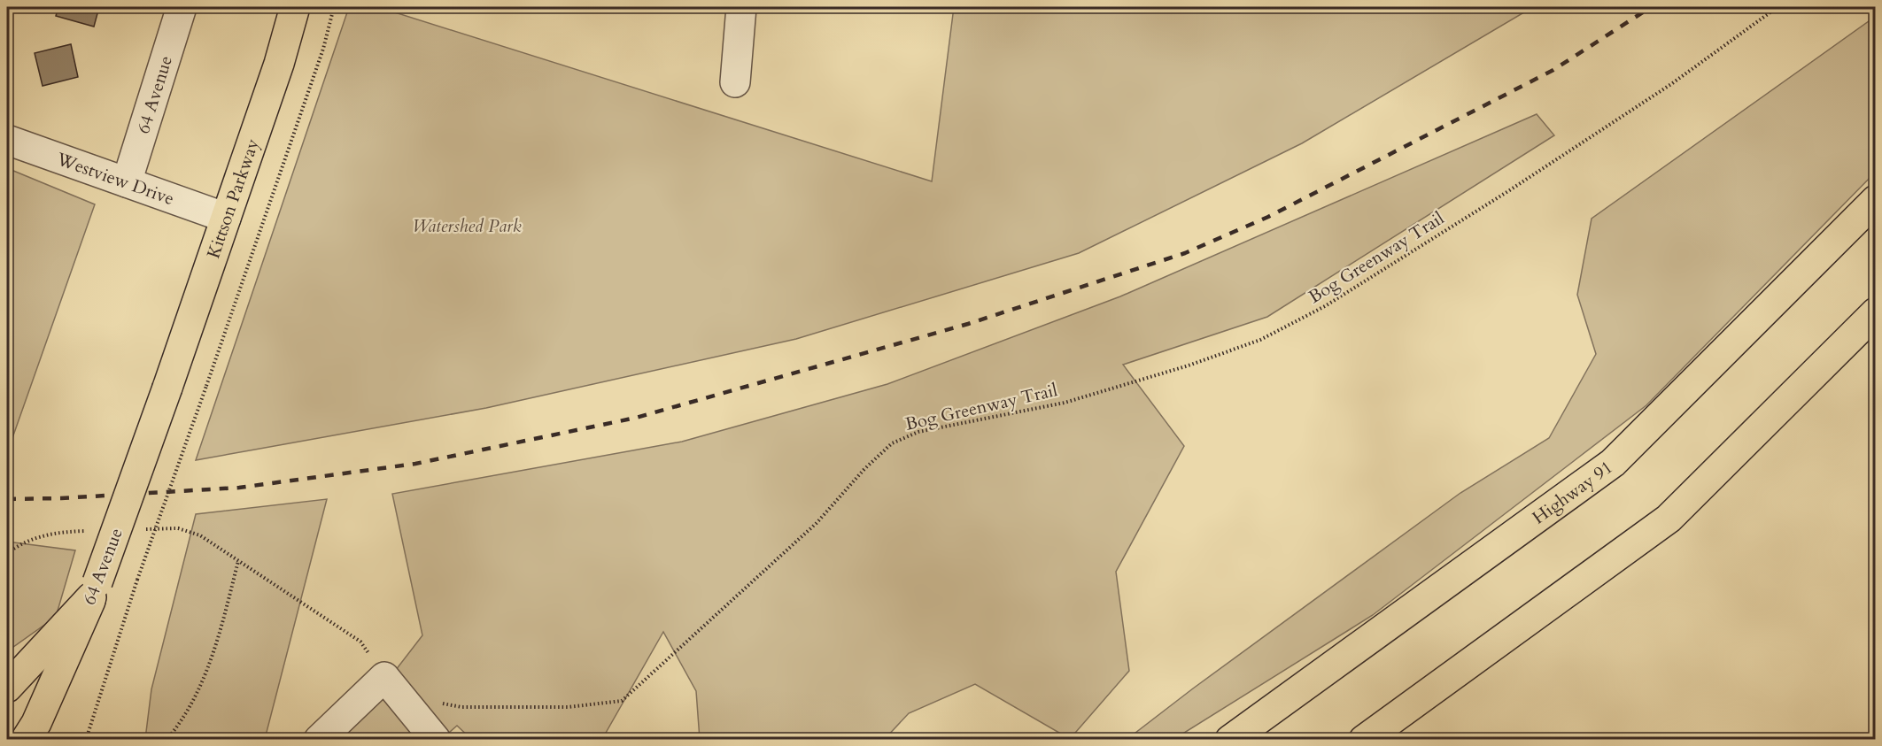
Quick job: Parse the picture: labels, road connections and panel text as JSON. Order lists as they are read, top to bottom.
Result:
{
  "streets": {
    "main road": ["64 Avenue", "Kittson Parkway", "Highway 91"],
    "street": ["Westview Drive"],
    "path": ["Bog Greenway Trail"]
  },
  "crossings": [
    ["64 Avenue", "Westview Drive"],
    ["64 Avenue", "Kittson Parkway"],
    ["Westview Drive", "Kittson Parkway"]
  ],
  "parks": ["Watershed Park"]
}
